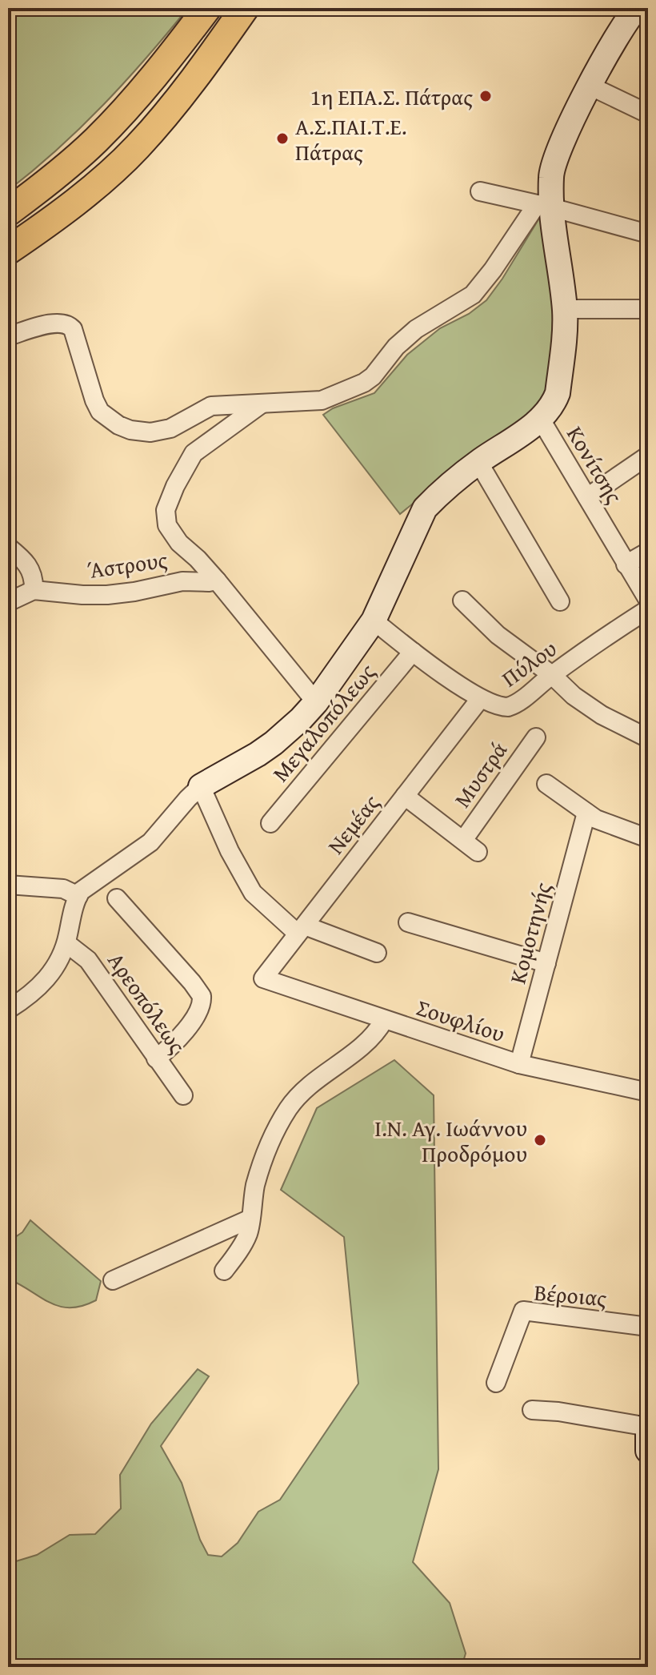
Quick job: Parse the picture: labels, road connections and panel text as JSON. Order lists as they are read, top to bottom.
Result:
{
  "streets": {
    "street": [
      "Κονίτσης",
      "Άστρους",
      "Πύλου",
      "Μεγαλοπόλεως",
      "Μυστρά",
      "Νεμέας",
      "Κομοτηνής",
      "Αρεοπόλεως",
      "Σουφλίου",
      "Βέροιας"
    ]
  },
  "crossings": [
    ["Πύλου", "Μεγαλοπόλεως"],
    ["Πύλου", "Νεμέας"],
    ["Νεμέας", "Σουφλίου"],
    ["Κομοτηνής", "Σουφλίου"]
  ],
  "places": ["1η ΕΠΑ.Σ. Πάτρας", "Α.Σ.ΠΑΙ.Τ.Ε. Πάτρας", "Ι.Ν. Αγ. Ιωάννου Προδρόμου"]
}
